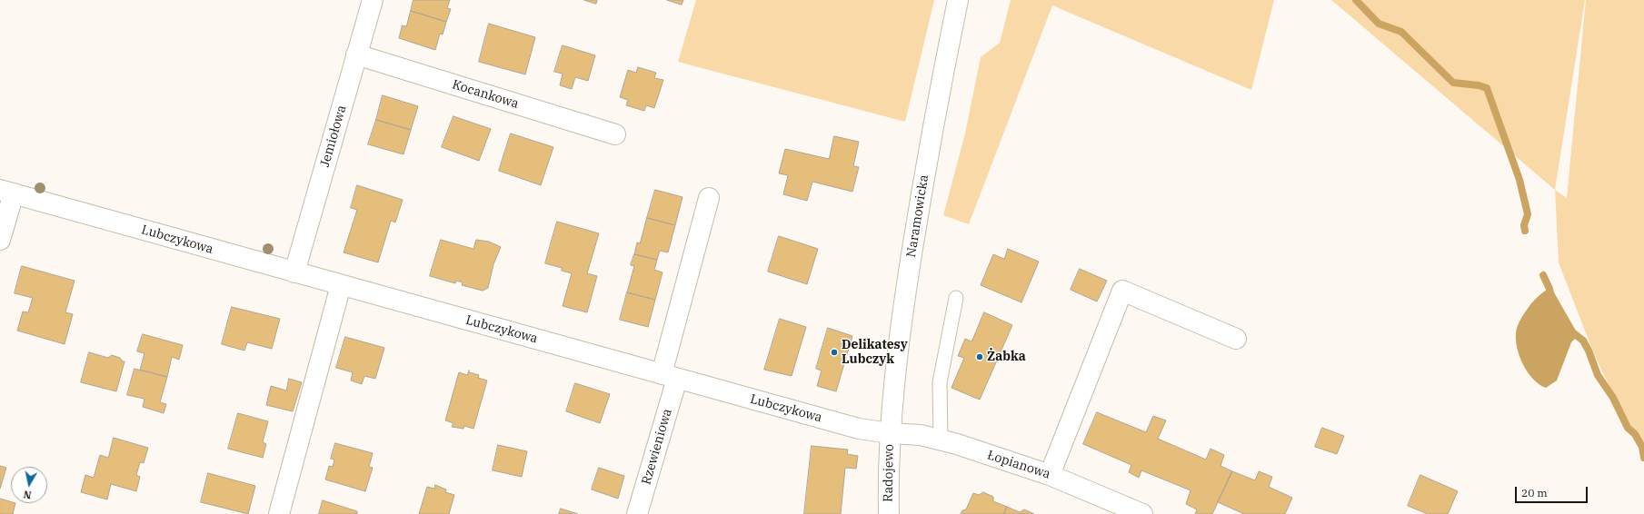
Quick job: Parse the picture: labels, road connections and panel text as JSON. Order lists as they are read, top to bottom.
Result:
{
  "streets": {
    "street": [
      "Kocankowa",
      "Jemiołowa",
      "Naramowicka",
      "Lubczykowa",
      "Rzewieniowa",
      "Łopianowa",
      "Radojewo"
    ]
  },
  "crossings": [
    ["Kocankowa", "Jemiołowa"],
    ["Jemiołowa", "Lubczykowa"],
    ["Naramowicka", "Lubczykowa"],
    ["Naramowicka", "Łopianowa"],
    ["Naramowicka", "Radojewo"],
    ["Lubczykowa", "Rzewieniowa"],
    ["Lubczykowa", "Łopianowa"],
    ["Lubczykowa", "Radojewo"],
    ["Łopianowa", "Radojewo"]
  ],
  "places": ["Delikatesy Lubczyk", "Żabka"],
  "scale_bar": "20 m",
  "north": "bottom"
}
